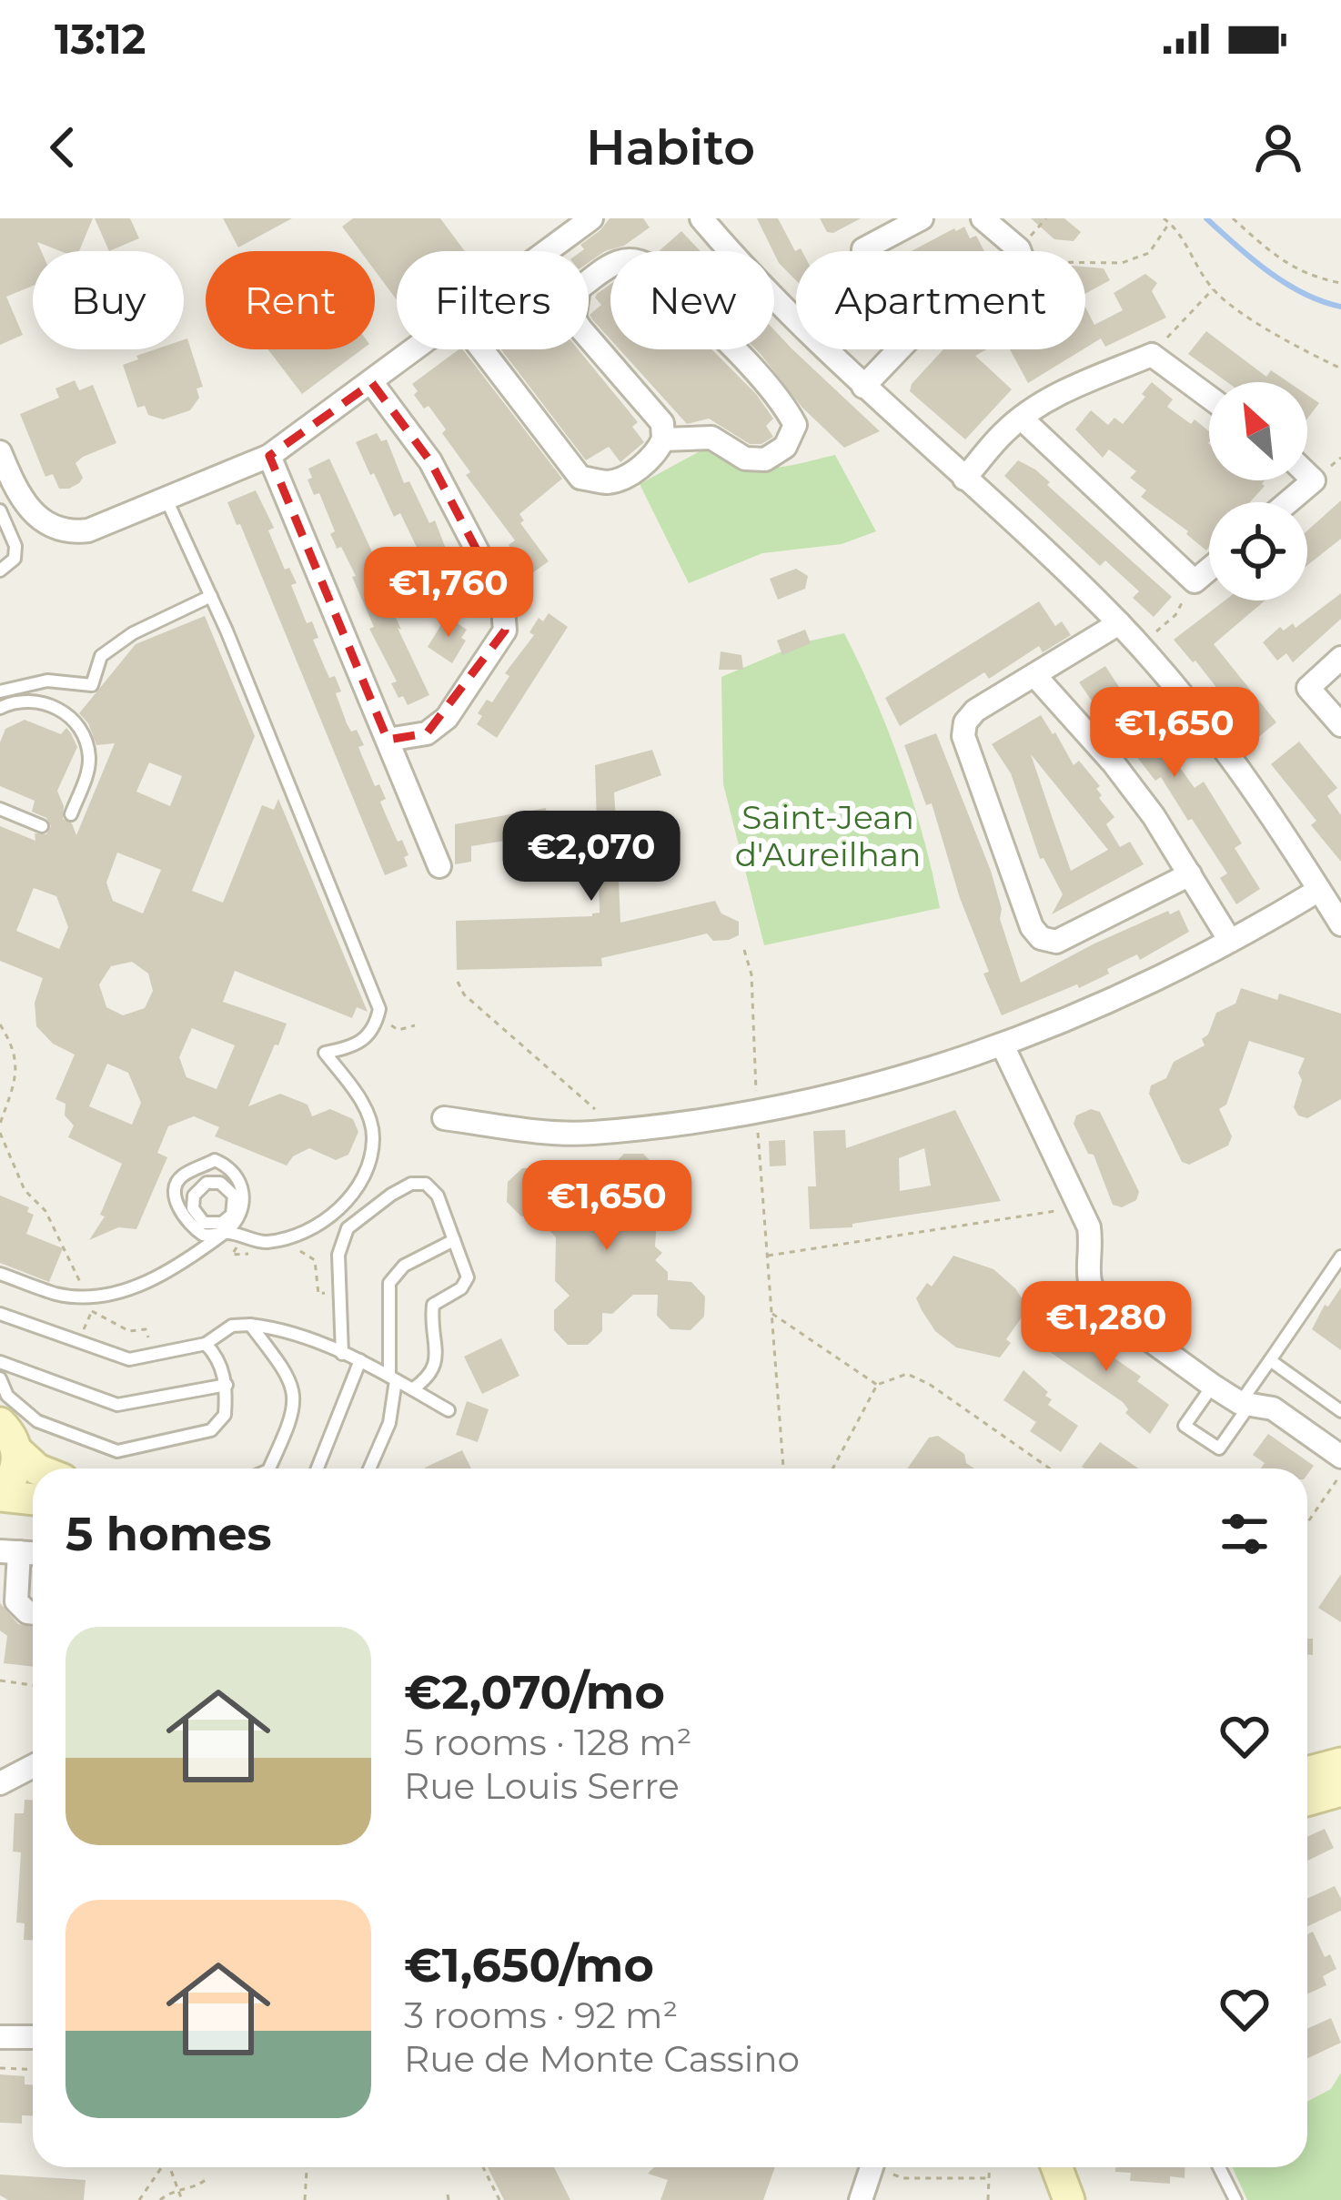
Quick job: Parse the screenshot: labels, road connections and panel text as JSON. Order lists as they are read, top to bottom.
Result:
{
  "parks": ["Saint-Jean d'Aureilhan"],
  "north": "top left",
  "page": {
    "status": "13:12",
    "header": "Habito",
    "chip": [
      "Buy",
      "Rent",
      "Filters",
      "New",
      "Apartment"
    ],
    "price": [
      "€1,760",
      "€1,650",
      "€2,070",
      "€1,650",
      "€1,280"
    ],
    "heading": "5 homes",
    "list": [
      {
        "name": "€2,070/mo",
        "note": "5 rooms · 128 m² · Rue Louis Serre"
      },
      {
        "name": "€1,650/mo",
        "note": "3 rooms · 92 m² · Rue de Monte Cassino"
      }
    ]
  }
}
